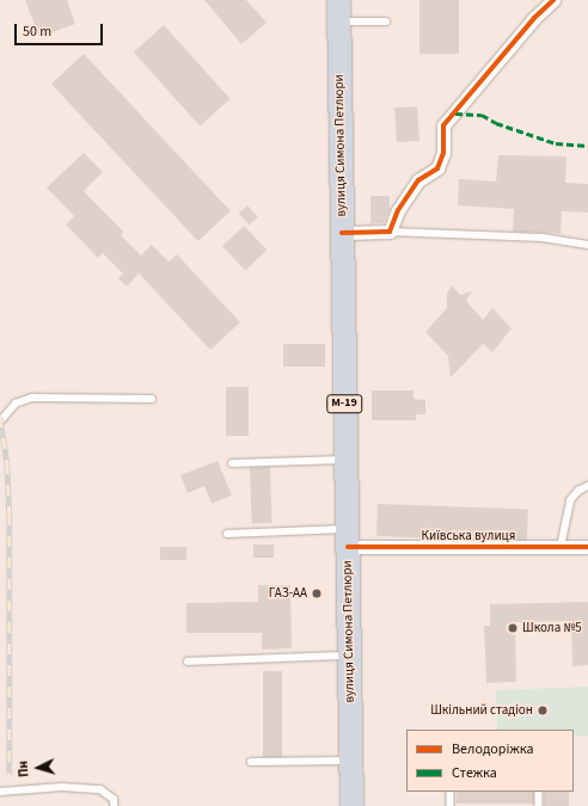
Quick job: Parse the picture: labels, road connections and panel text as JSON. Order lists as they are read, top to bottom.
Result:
{
  "streets": {
    "highway": ["вулиця Симона Петлюри", "М-19"],
    "street": ["Київська вулиця"]
  },
  "crossings": [
    ["вулиця Симона Петлюри", "Київська вулиця"]
  ],
  "places": ["ГАЗ-АА", "Школа №5", "Шкільний стадіон"],
  "legend": ["Велодоріжка", "Стежка"],
  "scale_bar": "50 m",
  "north": "left"
}
